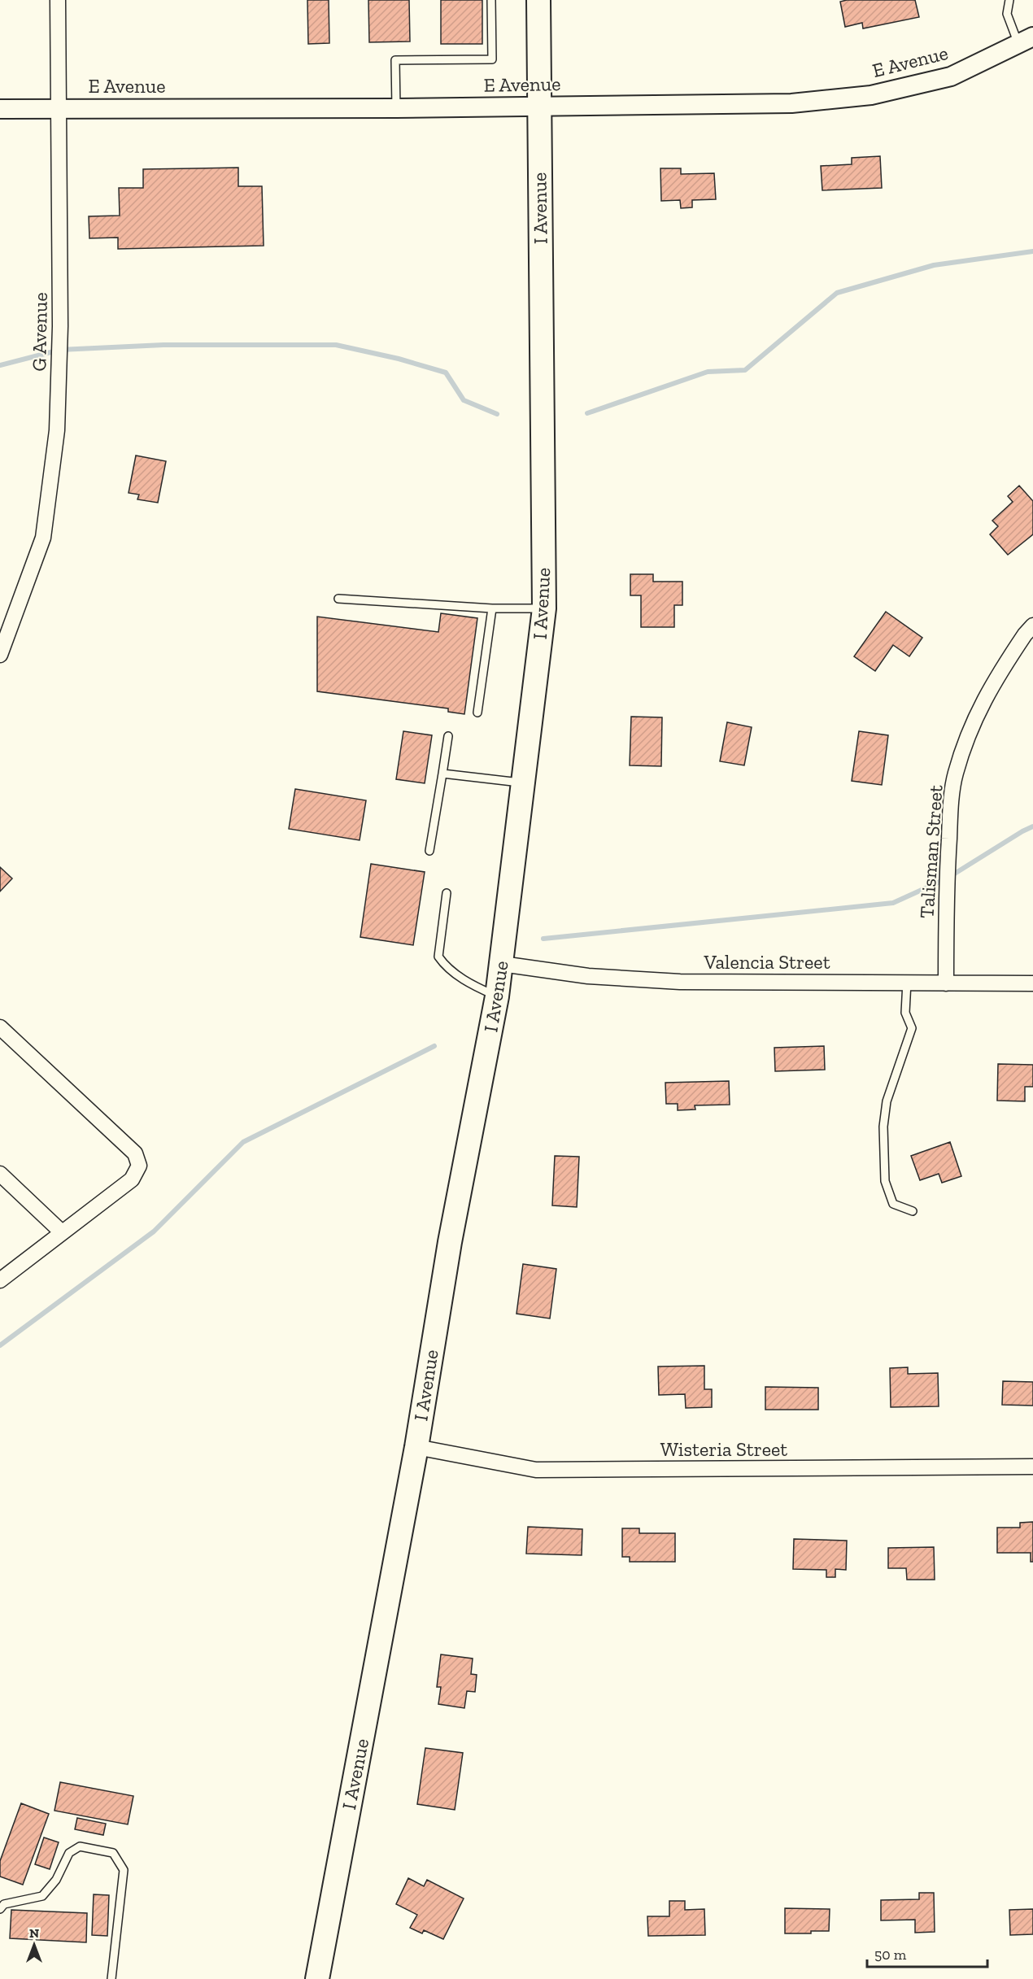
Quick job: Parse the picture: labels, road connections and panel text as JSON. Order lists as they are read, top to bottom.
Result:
{
  "streets": {
    "main road": ["I Avenue"],
    "street": [
      "E Avenue",
      "G Avenue",
      "Talisman Street",
      "Valencia Street",
      "Wisteria Street"
    ]
  },
  "crossings": [
    ["E Avenue", "I Avenue"],
    ["E Avenue", "G Avenue"],
    ["I Avenue", "Valencia Street"],
    ["I Avenue", "Wisteria Street"],
    ["Talisman Street", "Valencia Street"]
  ],
  "scale_bar": "50 m",
  "north": "top"
}
